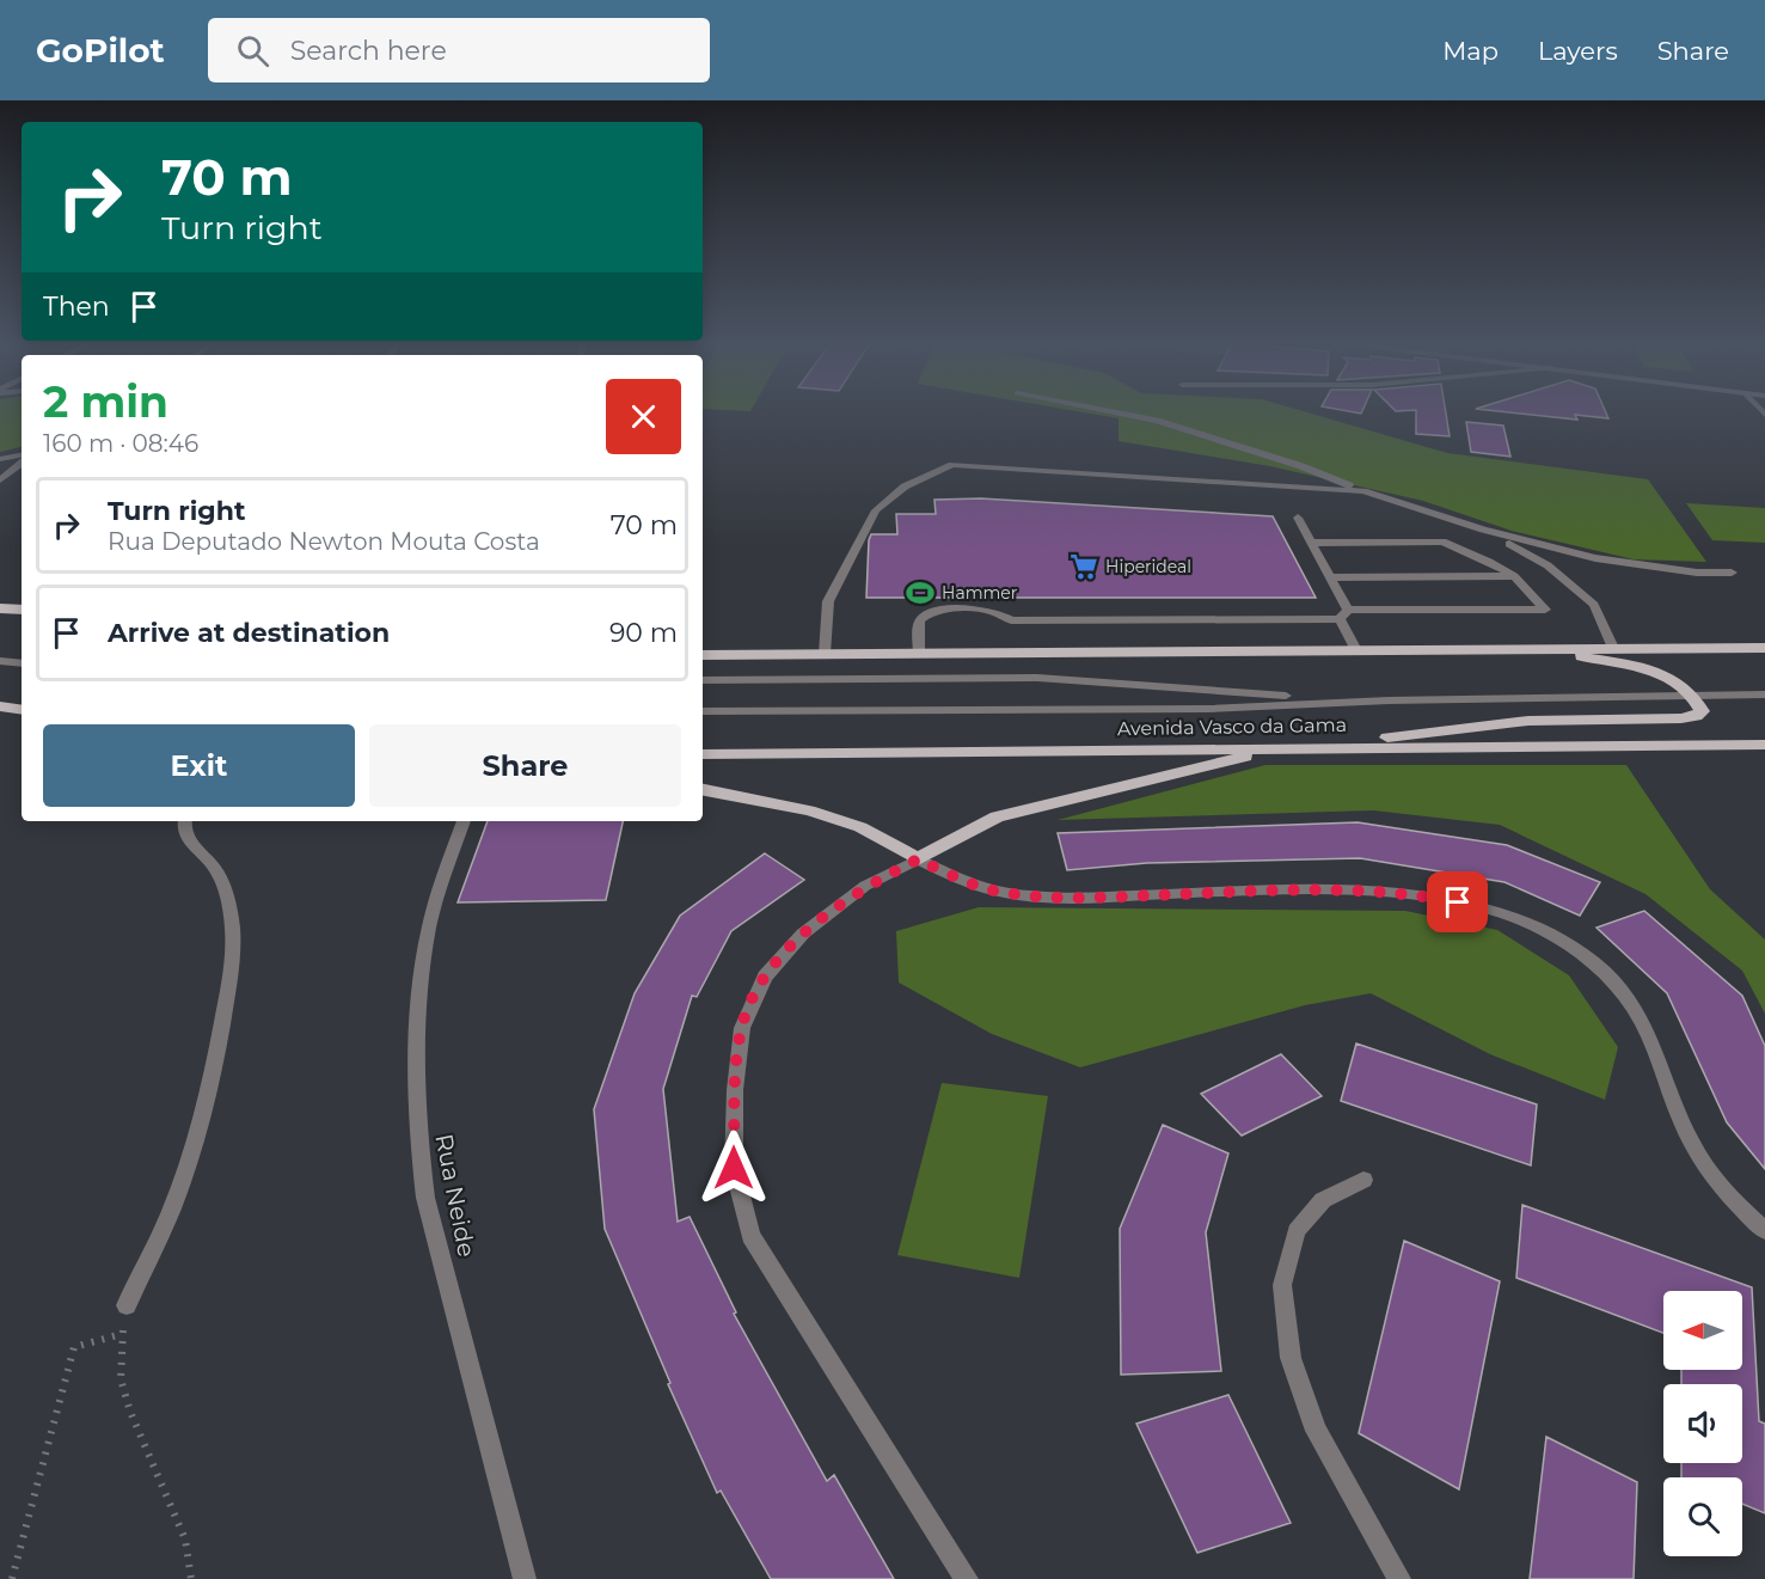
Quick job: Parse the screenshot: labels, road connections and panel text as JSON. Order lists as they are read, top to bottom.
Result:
{
  "streets": {
    "main road": ["Avenida Vasco da Gama"],
    "street": ["Rua Neide"]
  },
  "places": {
    "supermarket": ["Hiperideal"],
    "sports": ["Hammer"]
  },
  "north": "left",
  "page": {
    "header": "GoPilot",
    "search": "Search here",
    "nav": ["Map", "Layers", "Share"],
    "turn": ["70 m", "Turn right"],
    "then": "Then",
    "heading": ["2 min", "160 m · 08:46"],
    "list": [
      {
        "name": "Turn right",
        "note": "Rua Deputado Newton Mouta Costa",
        "value": "70 m"
      },
      {
        "name": "Arrive at destination",
        "value": "90 m"
      }
    ],
    "buttons": ["Exit", "Share"]
  }
}
